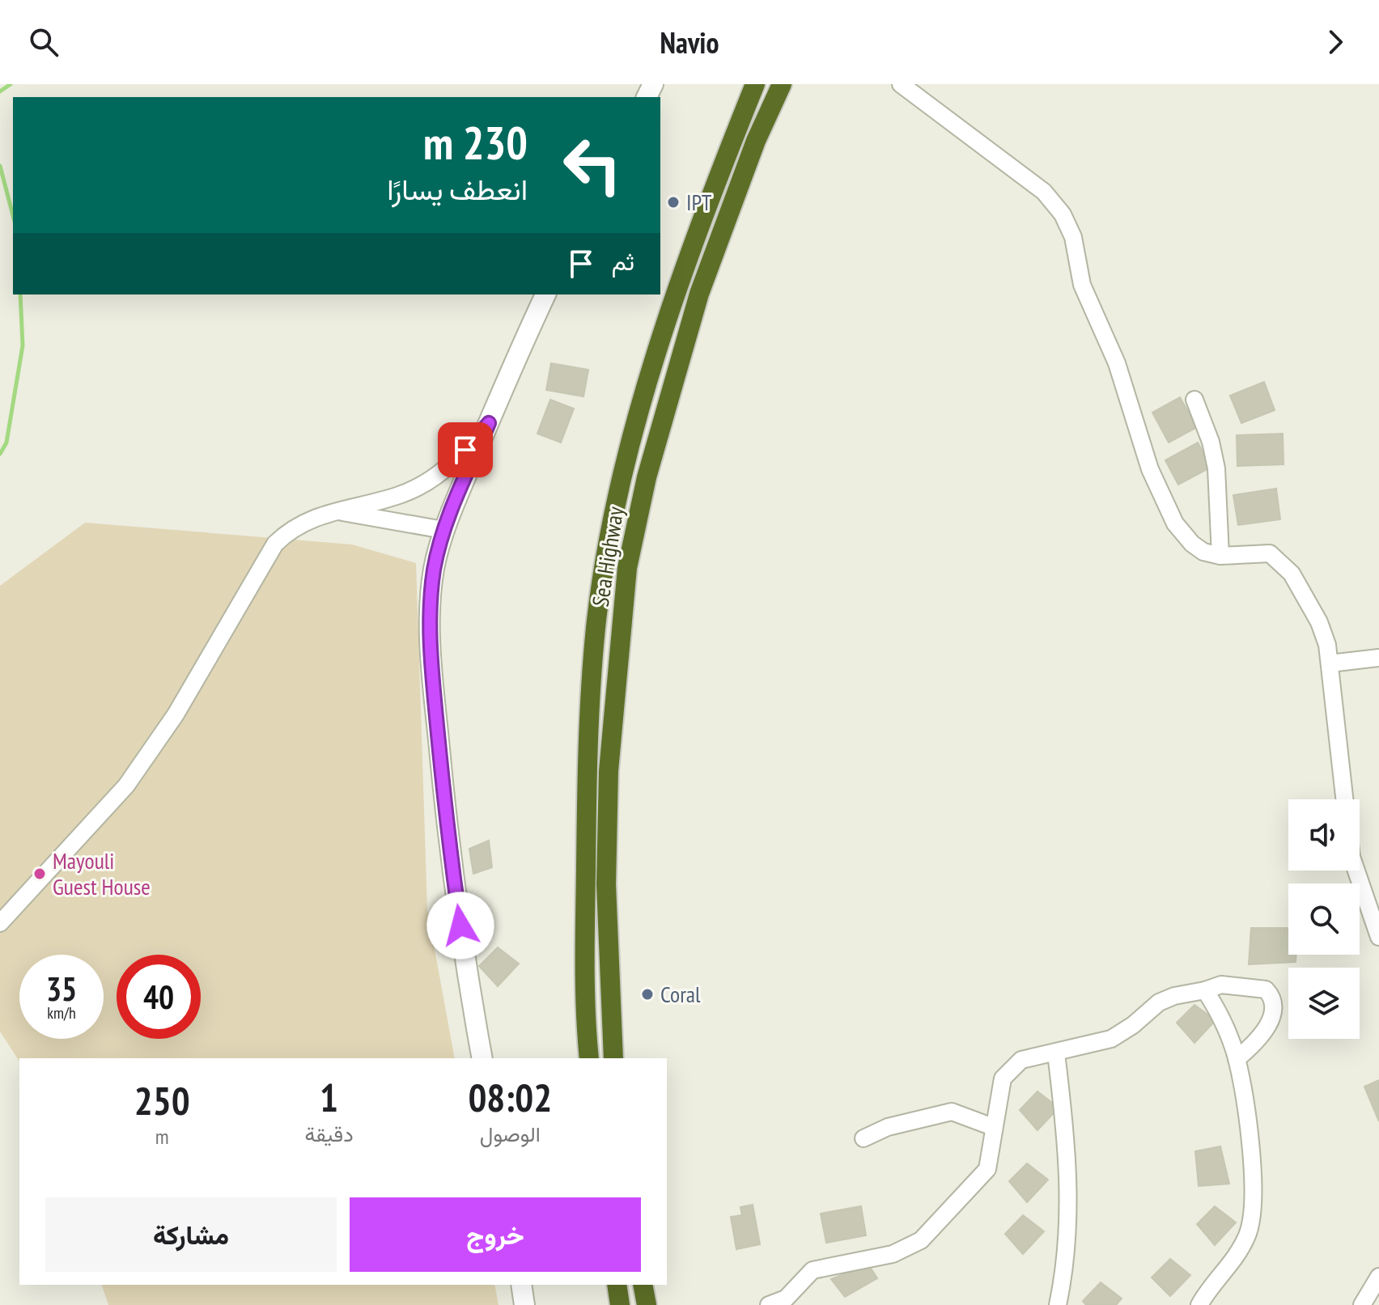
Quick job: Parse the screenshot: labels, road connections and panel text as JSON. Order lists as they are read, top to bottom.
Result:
{
  "streets": {
    "highway": ["Sea Highway"]
  },
  "places": ["IPT", "Mayouli Guest House", "Coral"],
  "page": {
    "header": "Navio",
    "turn": ["230 m", "انعطف يسارًا"],
    "then": "ثم",
    "speed": "35 km/h",
    "limit": "40",
    "eta": [
      "08:02",
      "الوصول",
      "1",
      "دقيقة",
      "250",
      "m"
    ],
    "buttons": ["خروج", "مشاركة"]
  }
}
